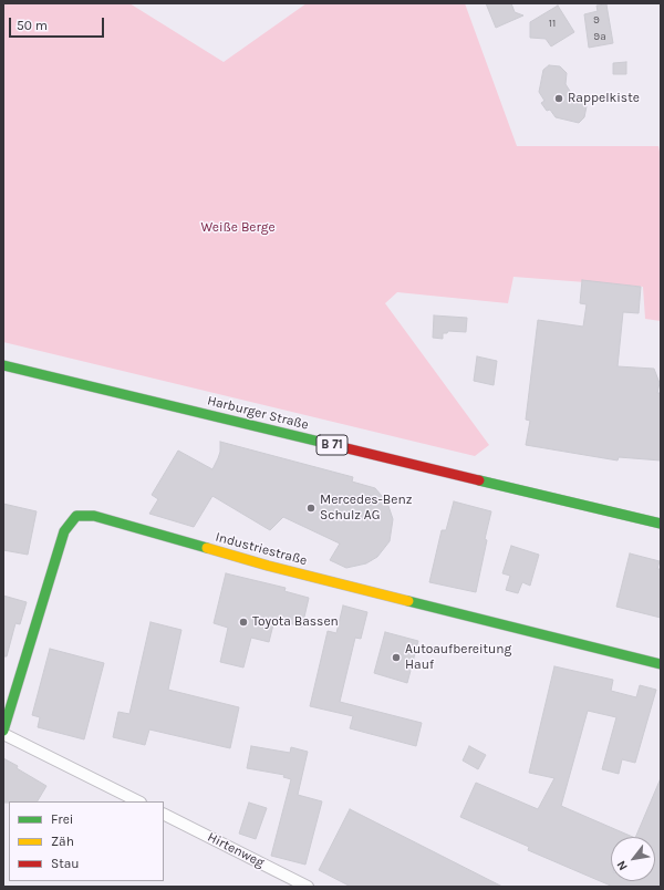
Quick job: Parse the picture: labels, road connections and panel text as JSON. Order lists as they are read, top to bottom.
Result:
{
  "streets": {
    "street": [
      "Harburger Straße",
      "B 71",
      "Industriestraße",
      "Hirtenweg"
    ]
  },
  "parks": ["Weiße Berge"],
  "places": [
    "Rappelkiste",
    "Mercedes-Benz Schulz AG",
    "Toyota Bassen",
    "Autoaufbereitung Hauf"
  ],
  "house_numbers": ["9", "11", "9a"],
  "legend": ["Frei", "Zäh", "Stau"],
  "scale_bar": "50 m",
  "north": "bottom left"
}
